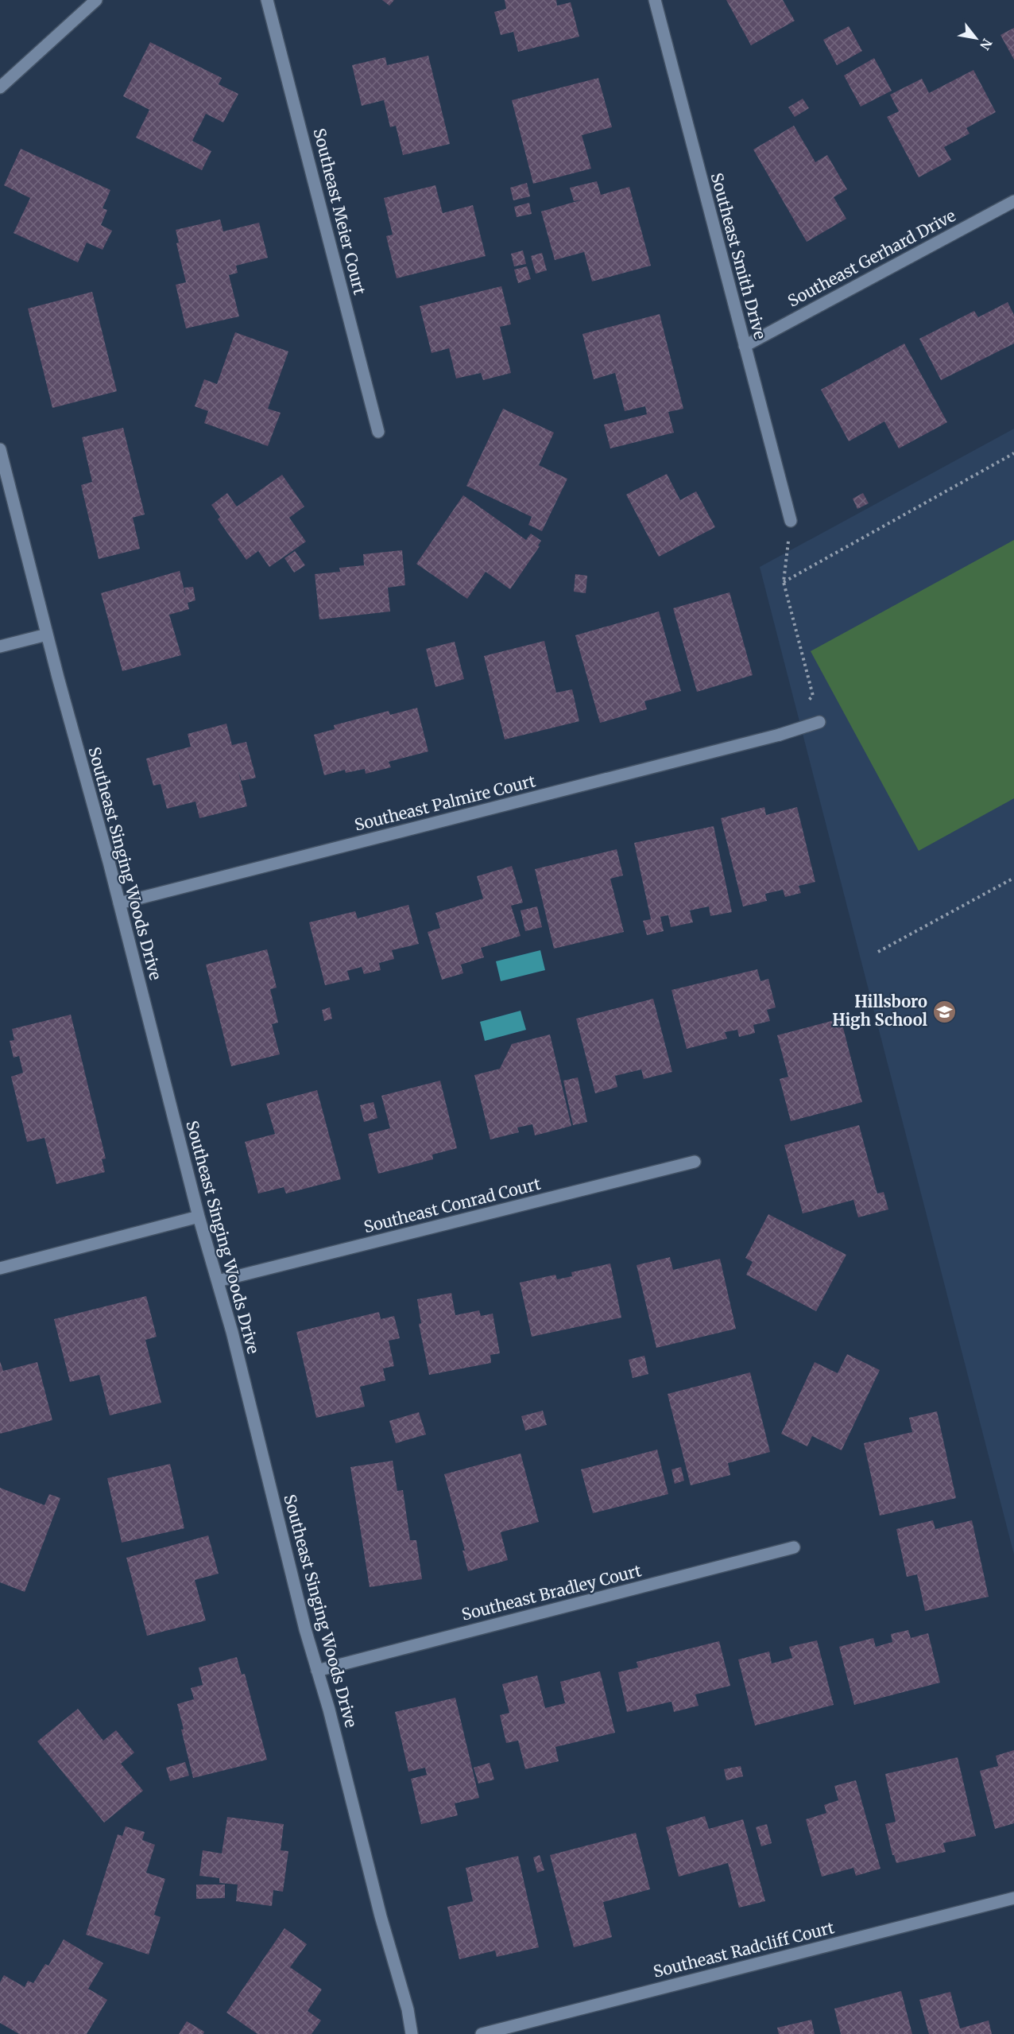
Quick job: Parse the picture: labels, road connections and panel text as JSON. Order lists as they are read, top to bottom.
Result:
{
  "streets": {
    "street": [
      "Southeast Meier Court",
      "Southeast Smith Drive",
      "Southeast Gerhard Drive",
      "Southeast Palmire Court",
      "Southeast Singing Woods Drive",
      "Southeast Conrad Court",
      "Southeast Bradley Court",
      "Southeast Radcliff Court"
    ]
  },
  "crossings": [
    ["Southeast Smith Drive", "Southeast Gerhard Drive"],
    ["Southeast Palmire Court", "Southeast Singing Woods Drive"],
    ["Southeast Singing Woods Drive", "Southeast Conrad Court"],
    ["Southeast Singing Woods Drive", "Southeast Bradley Court"]
  ],
  "places": {
    "school or university": ["Hillsboro High School"]
  },
  "north": "bottom right"
}
